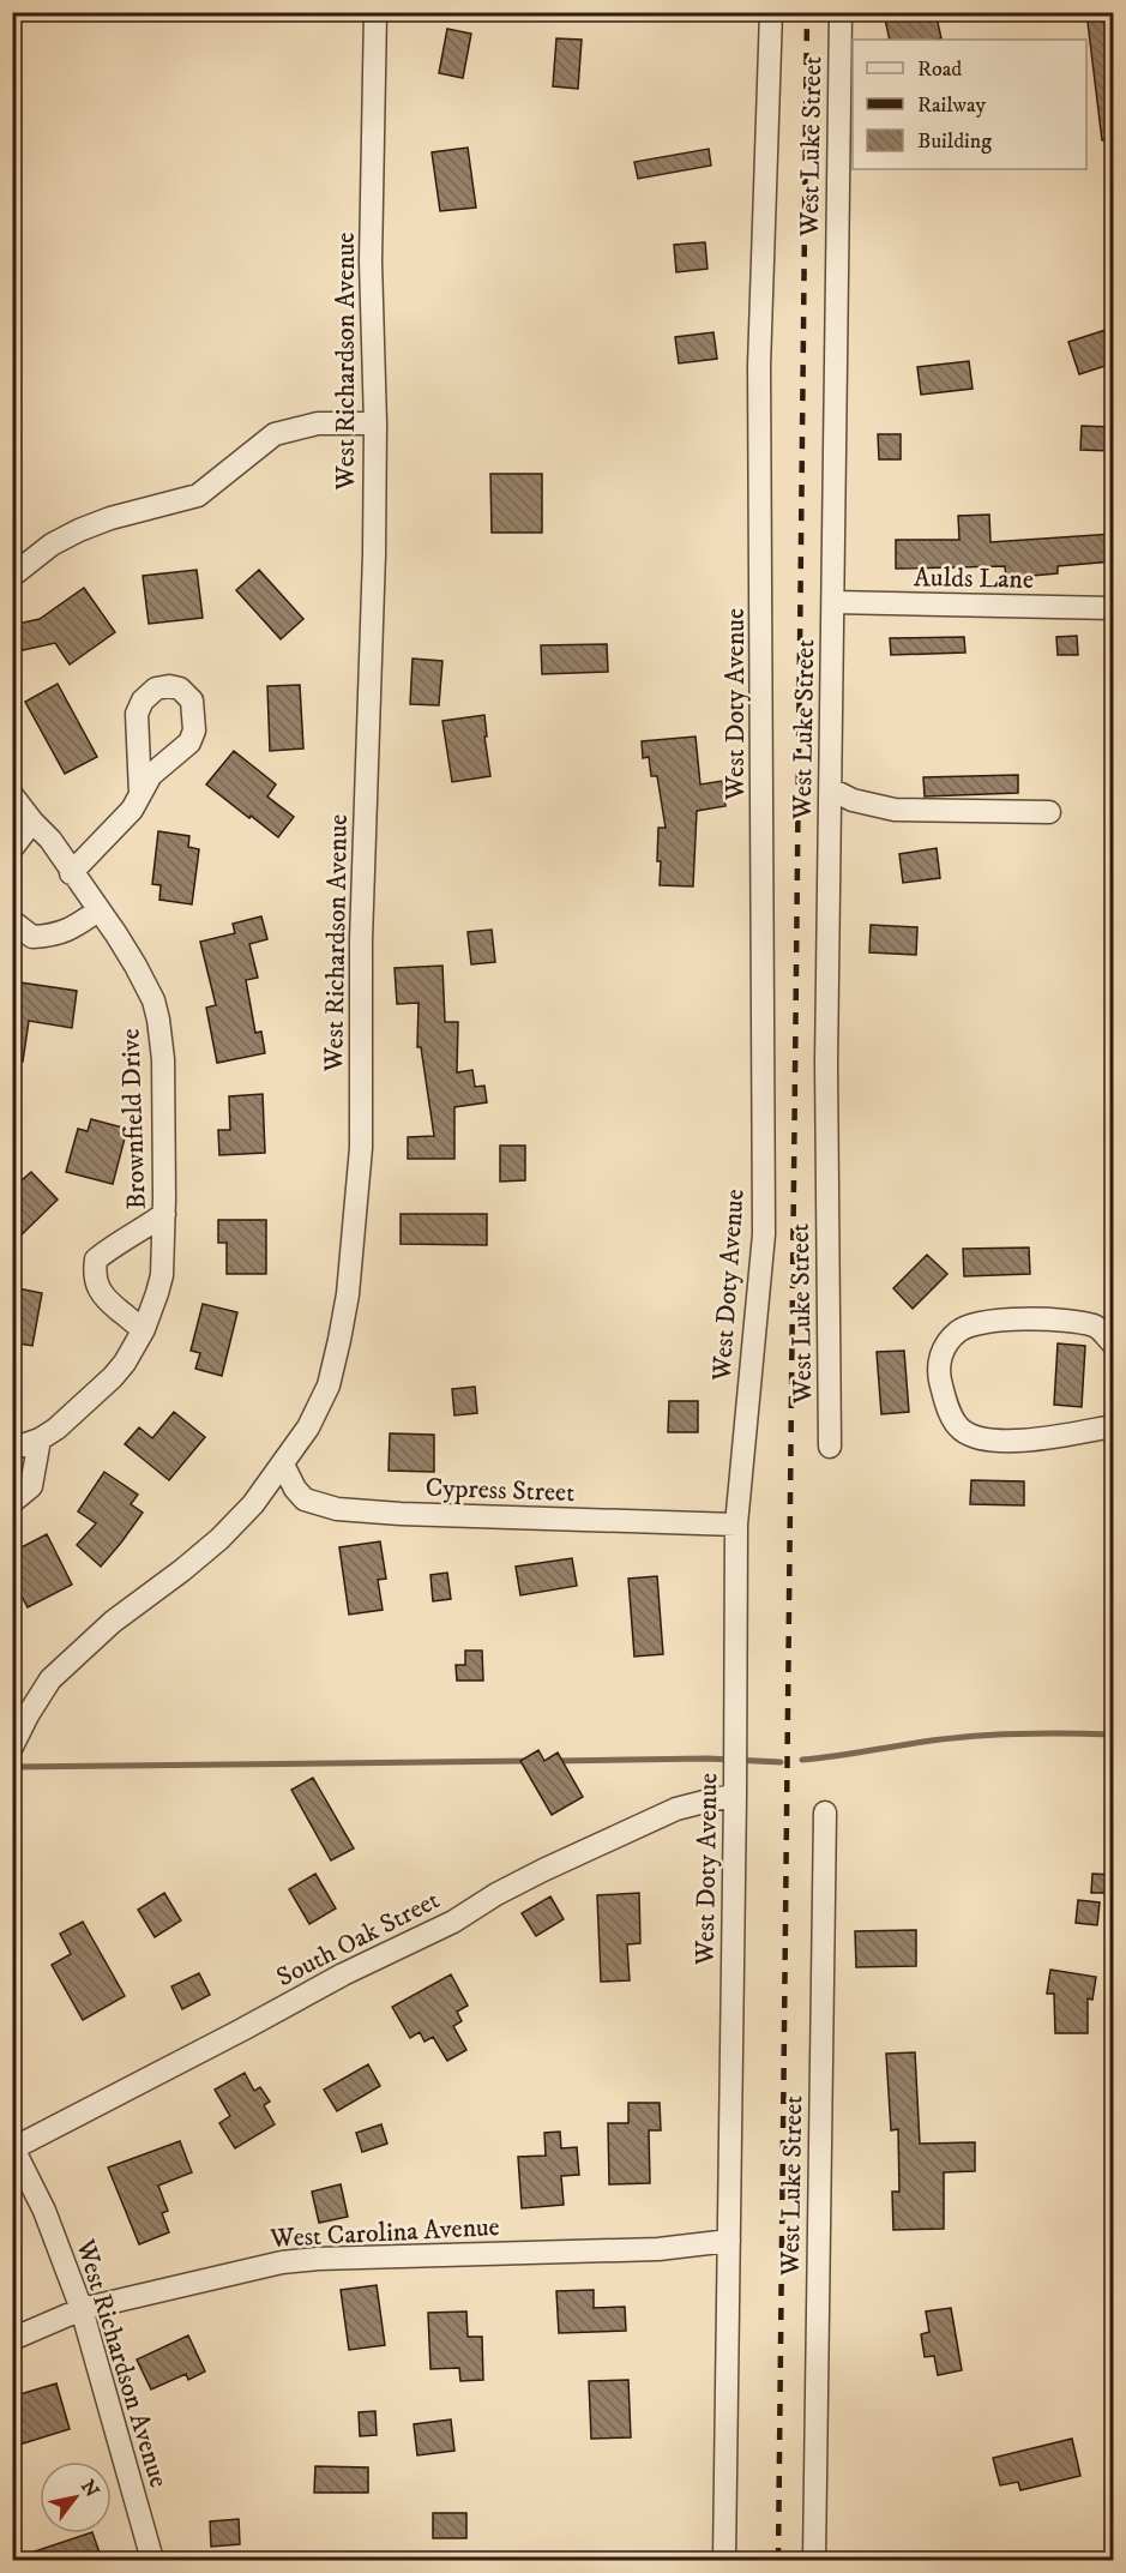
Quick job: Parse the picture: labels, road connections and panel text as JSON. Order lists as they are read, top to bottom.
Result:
{
  "streets": {
    "street": [
      "West Luke Street",
      "West Richardson Avenue",
      "Aulds Lane",
      "West Doty Avenue",
      "Brownfield Drive",
      "Cypress Street",
      "South Oak Street",
      "West Carolina Avenue"
    ]
  },
  "crossings": [
    ["West Luke Street", "Aulds Lane"],
    ["West Richardson Avenue", "Cypress Street"],
    ["West Richardson Avenue", "South Oak Street"],
    ["West Richardson Avenue", "West Carolina Avenue"],
    ["West Doty Avenue", "Cypress Street"],
    ["West Doty Avenue", "South Oak Street"],
    ["West Doty Avenue", "West Carolina Avenue"]
  ],
  "legend": ["Road", "Railway", "Building"],
  "north": "top right"
}
